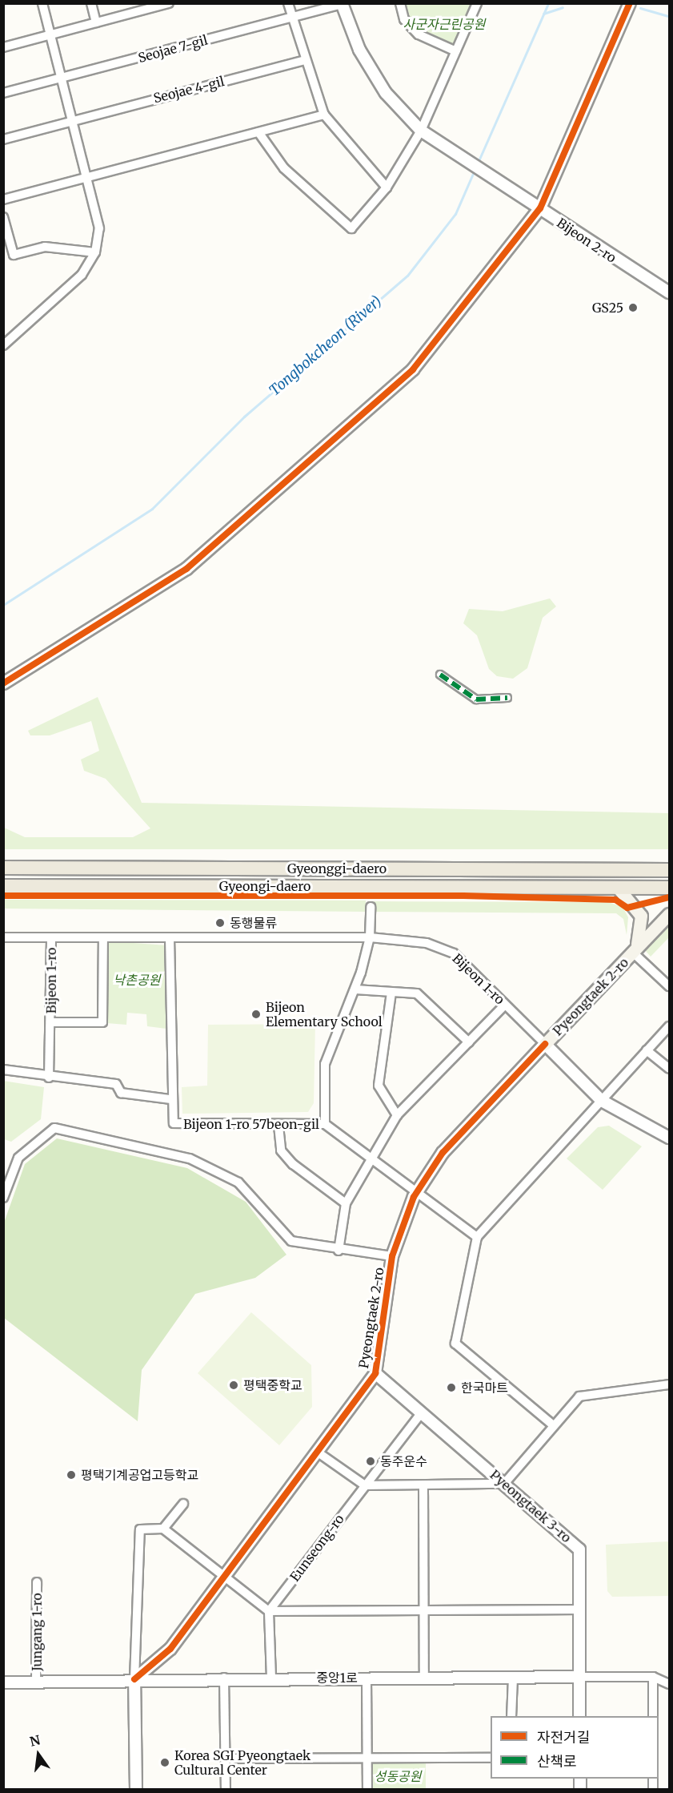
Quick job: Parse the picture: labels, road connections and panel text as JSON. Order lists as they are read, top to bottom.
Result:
{
  "streets": {
    "main road": ["Gyeonggi-daero", "Gyeongi-daero", "Pyeongtaek 2-ro"],
    "street": [
      "Seojae 7-gil",
      "Seojae 4-gil",
      "Bijeon 2-ro",
      "Bijeon 1-ro",
      "Bijeon 1-ro 57beon-gil",
      "Pyeongtaek 3-ro",
      "Eunseong-ro",
      "Jungang 1-ro",
      "중앙1로"
    ]
  },
  "crossings": [
    ["Bijeon 1-ro", "Pyeongtaek 2-ro"],
    ["Pyeongtaek 2-ro", "Bijeon 1-ro 57beon-gil"],
    ["Pyeongtaek 2-ro", "Pyeongtaek 3-ro"],
    ["Pyeongtaek 2-ro", "중앙1로"],
    ["Pyeongtaek 3-ro", "Eunseong-ro"],
    ["Pyeongtaek 3-ro", "중앙1로"],
    ["Jungang 1-ro", "중앙1로"]
  ],
  "water": ["Tongbokcheon (River)"],
  "parks": ["사군자근린공원", "낙촌공원", "성동공원"],
  "places": [
    "GS25",
    "동행물류",
    "Bijeon Elementary School",
    "평택중학교",
    "한국마트",
    "동주운수",
    "평택기계공업고등학교",
    "Korea SGI Pyeongtaek Cultural Center"
  ],
  "legend": ["자전거길", "산책로"],
  "north": "top"
}
